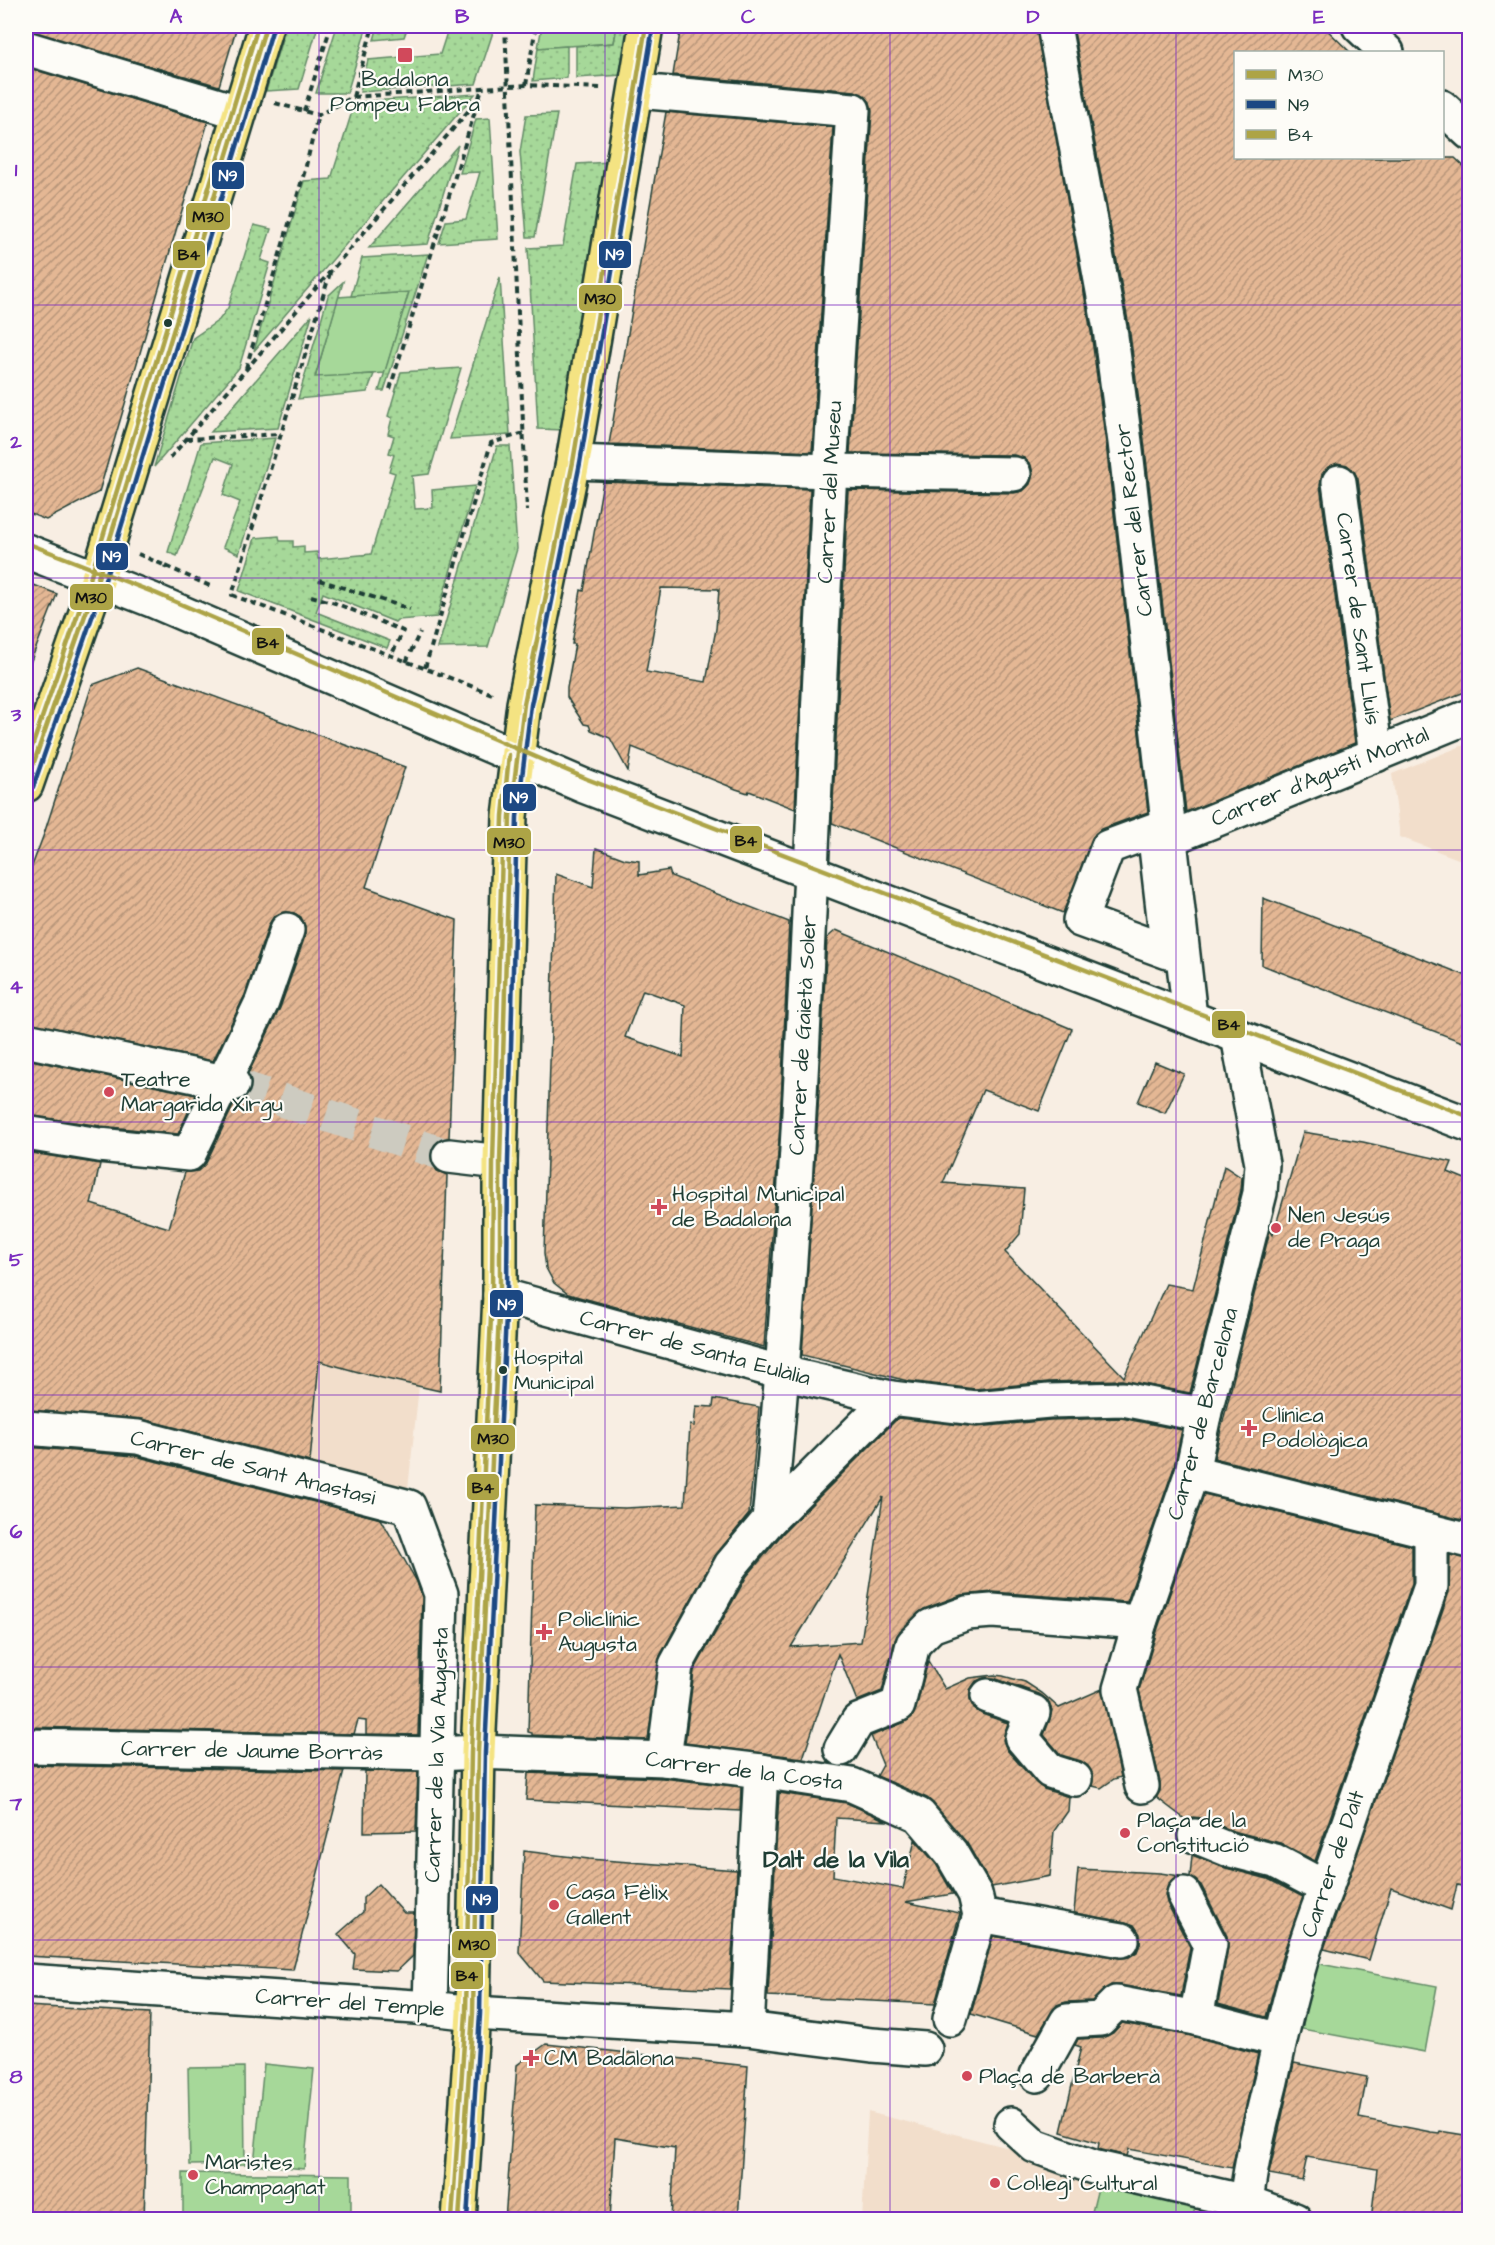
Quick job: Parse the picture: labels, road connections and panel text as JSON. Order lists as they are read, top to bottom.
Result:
{
  "streets": {
    "main road": ["Carrer de la Via Augusta"],
    "street": [
      "Carrer del Museu",
      "Carrer del Rector",
      "Carrer de Sant Lluís",
      "Carrer d'Agustí Montal",
      "Carrer de Gaietà Soler",
      "Carrer de Santa Eulàlia",
      "Carrer de Barcelona",
      "Carrer de Sant Anastasi",
      "Carrer de Jaume Borràs",
      "Carrer de la Costa",
      "Carrer de Dalt",
      "Carrer del Temple"
    ]
  },
  "crossings": [
    ["Carrer del Museu", "Carrer de Gaietà Soler"],
    ["Carrer del Museu", "Carrer de la Via Augusta"],
    ["Carrer del Rector", "Carrer d'Agustí Montal"],
    ["Carrer de Sant Lluís", "Carrer d'Agustí Montal"],
    ["Carrer de Gaietà Soler", "Carrer de Santa Eulàlia"],
    ["Carrer de Santa Eulàlia", "Carrer de Barcelona"],
    ["Carrer de Santa Eulàlia", "Carrer de la Via Augusta"],
    ["Carrer de Sant Anastasi", "Carrer de la Via Augusta"],
    ["Carrer de Jaume Borràs", "Carrer de la Via Augusta"],
    ["Carrer de Jaume Borràs", "Carrer de la Costa"],
    ["Carrer de la Via Augusta", "Carrer de la Costa"],
    ["Carrer de la Via Augusta", "Carrer del Temple"]
  ],
  "districts": ["Dalt de la Vila"],
  "places": {
    "transit": ["Badalona Pompeu Fabra"],
    "other": [
      "Teatre Margarida Xirgu",
      "Nen Jesús de Praga",
      "Hospital Municipal",
      "Plaça de la Constitució",
      "Casa Fèlix Gallent",
      "Plaça de Barberà",
      "Maristes Champagnat",
      "Col·legi Cultural"
    ],
    "health": [
      "Hospital Municipal de Badalona",
      "Clínica Podològica",
      "Policlínic Augusta",
      "CM Badalona"
    ]
  },
  "lines": ["transit line M30", "transit line B4", "transit line N9"],
  "legend": ["M30", "N9", "B4"],
  "grid": {
    "columns": [
      "A",
      "B",
      "C",
      "D",
      "E"
    ],
    "rows": [
      "1",
      "2",
      "3",
      "4",
      "5",
      "6",
      "7",
      "8"
    ]
  }
}
